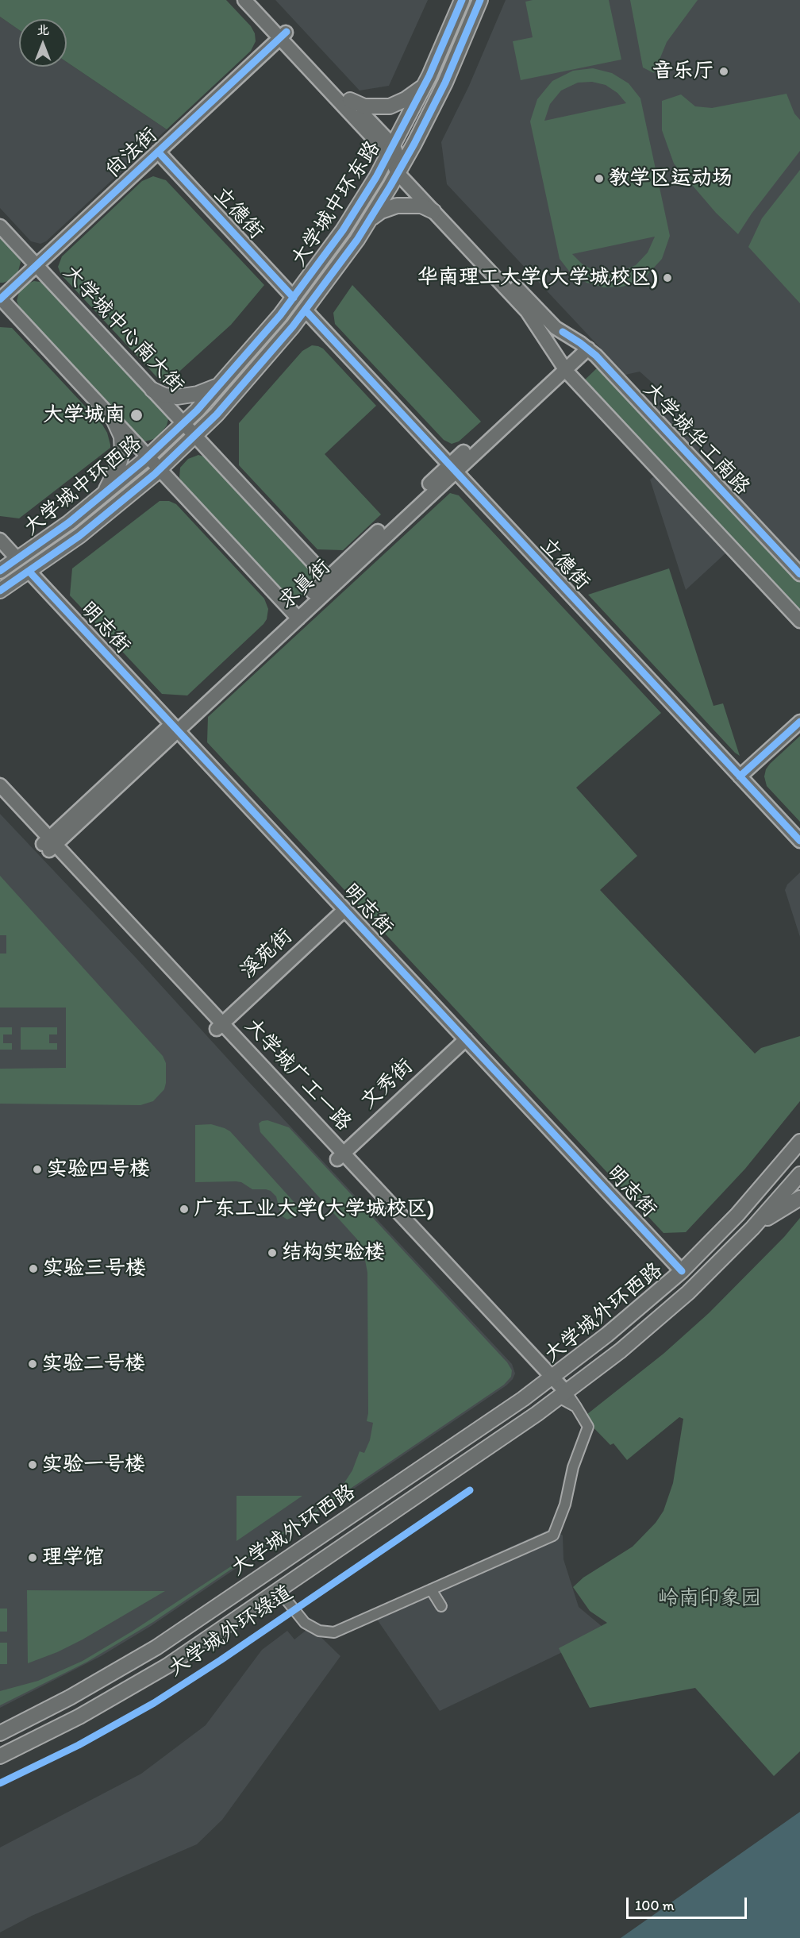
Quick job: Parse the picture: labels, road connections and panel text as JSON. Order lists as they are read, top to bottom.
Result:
{
  "streets": {
    "main road": ["大学城中环东路", "大学城中环西路", "大学城外环西路"],
    "street": [
      "尚法街",
      "立德街",
      "大学城中心南大街",
      "大学城华工南路",
      "求真街",
      "明志街",
      "溪苑街",
      "大学城广工一路",
      "文秀街"
    ],
    "cycle path": ["大学城外环绿道"]
  },
  "crossings": [
    ["尚法街", "立德街"],
    ["尚法街", "大学城中心南大街"],
    ["尚法街", "大学城华工南路"],
    ["大学城中环东路", "立德街"],
    ["大学城中环东路", "大学城中心南大街"],
    ["大学城中环东路", "大学城华工南路"],
    ["大学城中环东路", "大学城中环西路"],
    ["立德街", "求真街"],
    ["大学城中心南大街", "大学城中环西路"],
    ["大学城中心南大街", "求真街"],
    ["大学城华工南路", "求真街"],
    ["大学城中环西路", "明志街"],
    ["求真街", "明志街"],
    ["求真街", "大学城广工一路"],
    ["明志街", "溪苑街"],
    ["明志街", "文秀街"],
    ["明志街", "大学城外环西路"],
    ["溪苑街", "大学城广工一路"],
    ["大学城广工一路", "文秀街"],
    ["大学城广工一路", "大学城外环西路"]
  ],
  "parks": ["岭南印象园"],
  "places": [
    "音乐厅",
    "教学区运动场",
    "华南理工大学(大学城校区)",
    "大学城南",
    "实验四号楼",
    "广东工业大学(大学城校区)",
    "结构实验楼",
    "实验三号楼",
    "实验二号楼",
    "实验一号楼",
    "理学馆"
  ],
  "scale_bar": "100 m",
  "north": "top"
}
